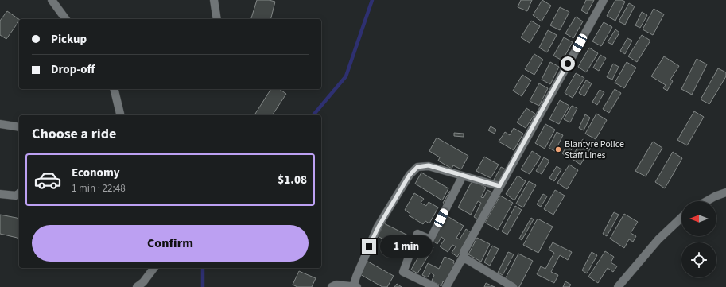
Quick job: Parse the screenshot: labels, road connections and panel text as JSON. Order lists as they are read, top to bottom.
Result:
{
  "places": ["Blantyre Police Staff Lines"],
  "north": "left",
  "page": {
    "banner": ["Pickup", "Drop-off"],
    "heading": "Choose a ride",
    "list": [
      {
        "name": "Economy",
        "note": "1 min · 22:48",
        "value": "$1.08"
      }
    ],
    "buttons": "Confirm",
    "bubble": "1 min"
  }
}
